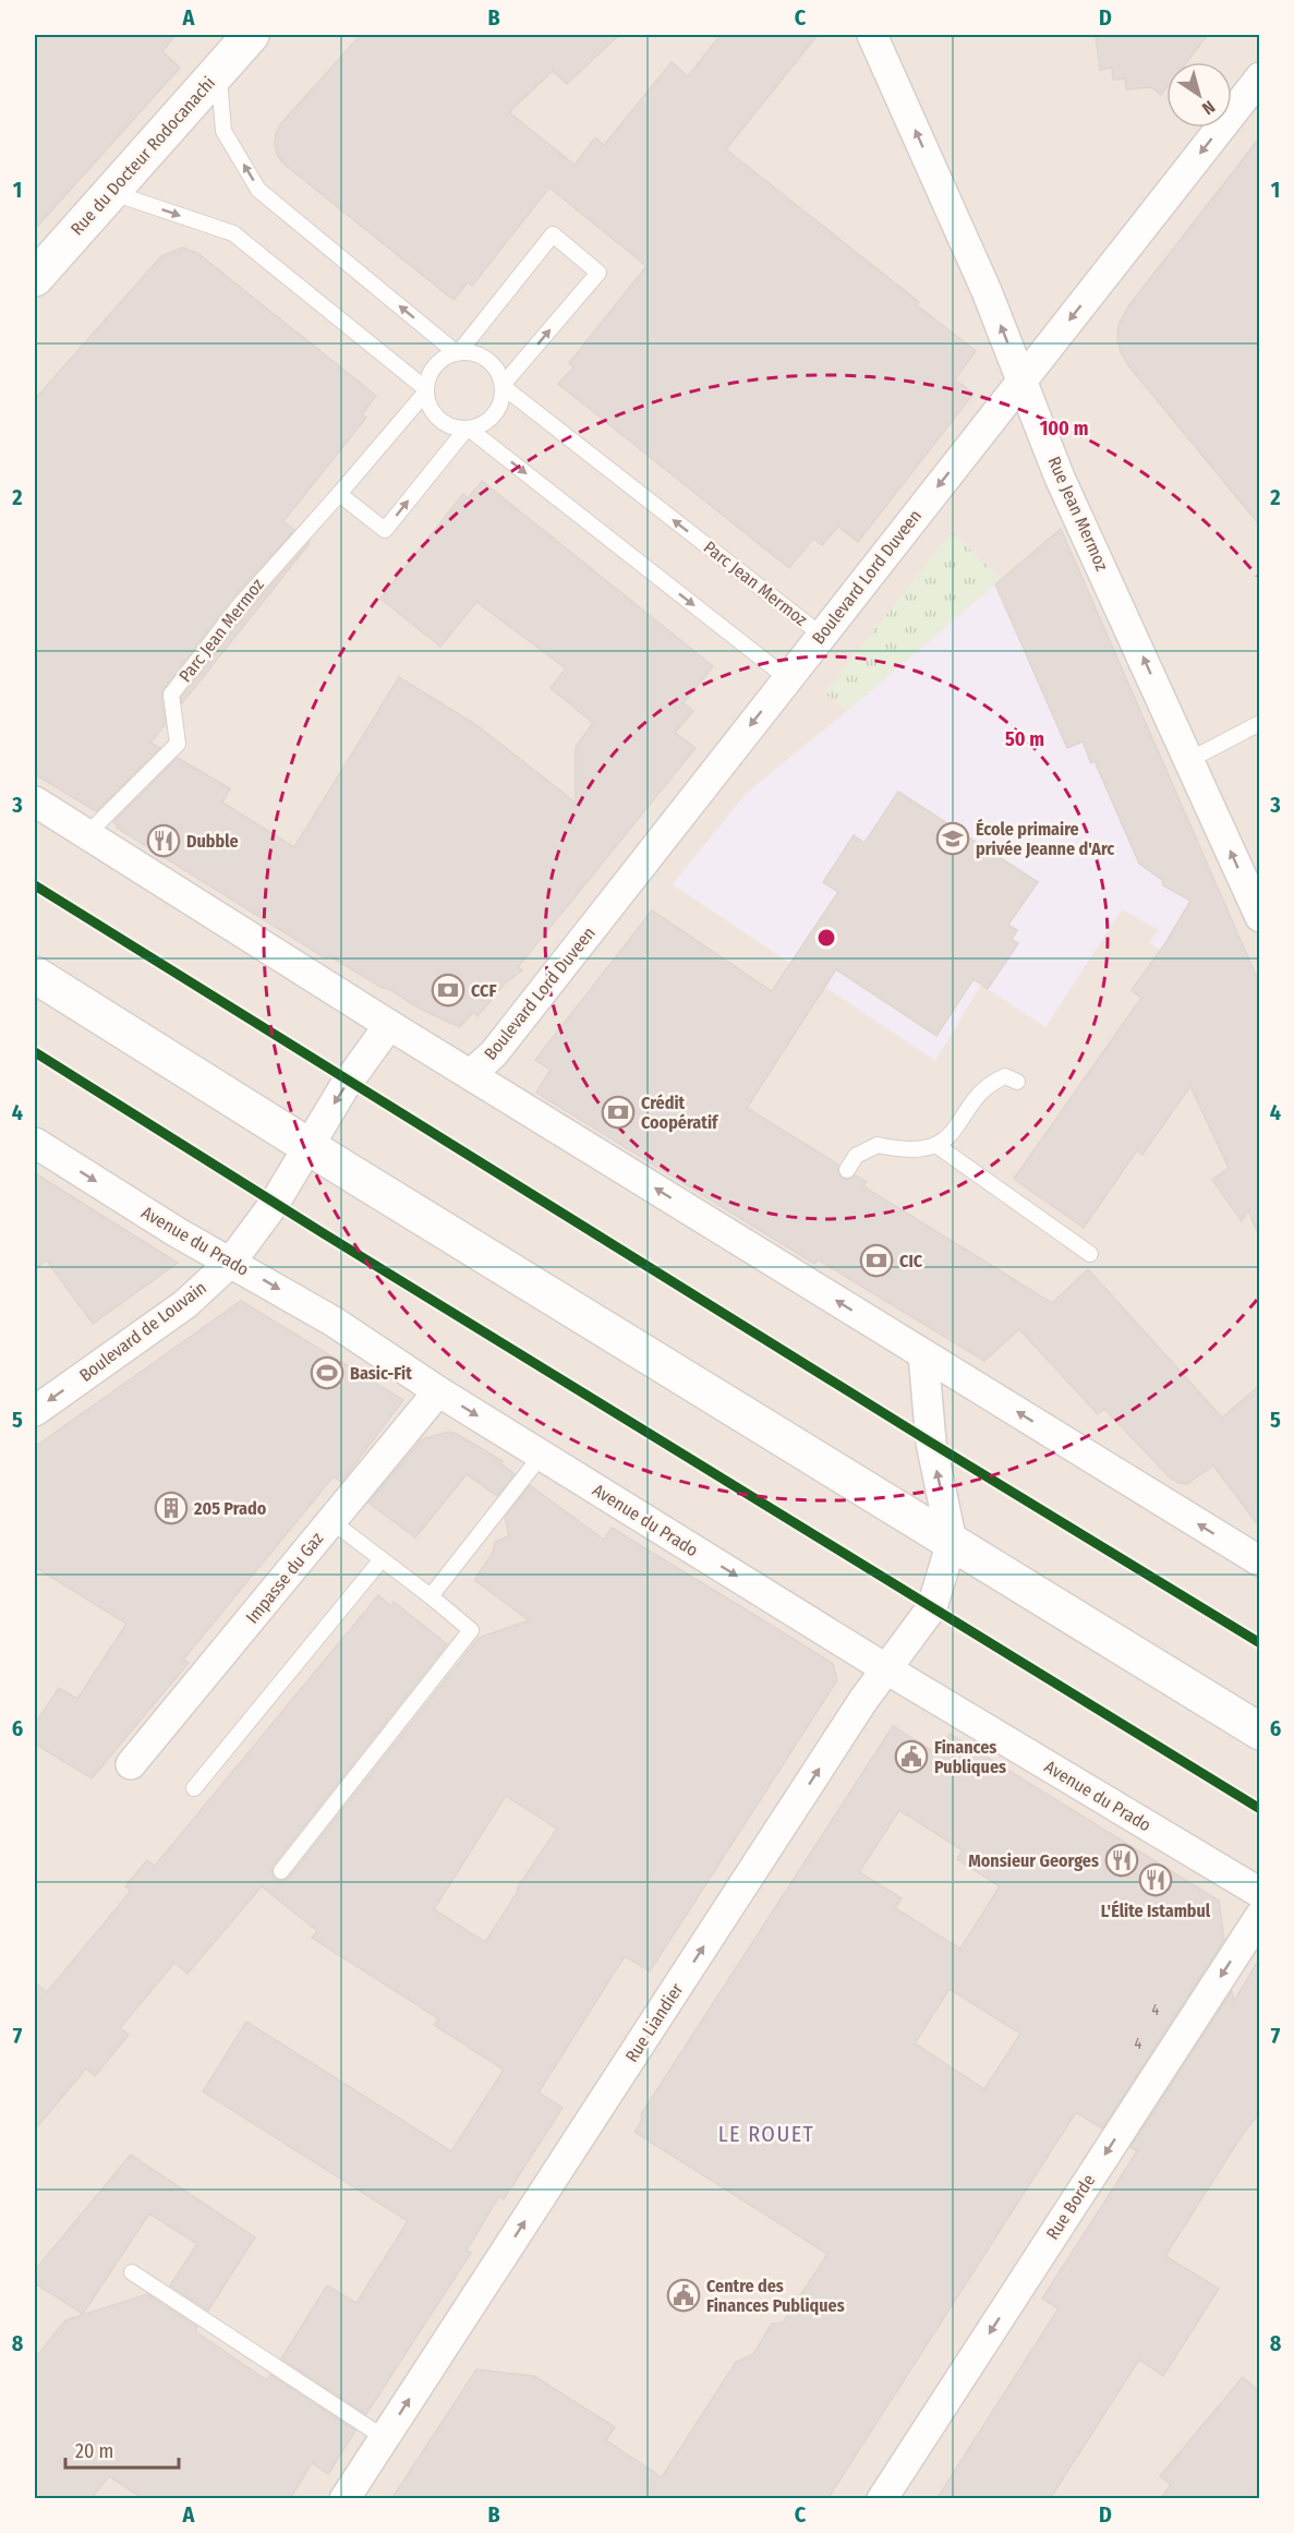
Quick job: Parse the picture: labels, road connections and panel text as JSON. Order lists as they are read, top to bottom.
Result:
{
  "streets": {
    "main road": ["Rue du Docteur Rodocanachi"],
    "street": [
      "Rue Jean Mermoz",
      "Boulevard Lord Duveen",
      "Avenue du Prado",
      "Boulevard de Louvain",
      "Impasse du Gaz",
      "Rue Liandier",
      "Rue Borde"
    ],
    "lane": ["Parc Jean Mermoz"]
  },
  "crossings": [
    ["Rue du Docteur Rodocanachi", "Parc Jean Mermoz"],
    ["Rue Jean Mermoz", "Boulevard Lord Duveen"],
    ["Boulevard Lord Duveen", "Parc Jean Mermoz"],
    ["Avenue du Prado", "Boulevard de Louvain"],
    ["Avenue du Prado", "Impasse du Gaz"],
    ["Avenue du Prado", "Rue Liandier"]
  ],
  "one_way": [
    "Rue Jean Mermoz",
    "Boulevard Lord Duveen",
    "Avenue du Prado",
    "Boulevard de Louvain",
    "Rue Liandier",
    "Rue Borde"
  ],
  "districts": ["LE ROUET"],
  "places": {
    "school or university": ["École primaire privée Jeanne d'Arc"],
    "restaurant": ["Dubble", "Monsieur Georges", "L'Élite Istambul"],
    "bank": ["CCF", "Crédit Coopératif", "CIC"],
    "sports": ["Basic-Fit"],
    "building": ["205 Prado"],
    "public building": ["Finances Publiques", "Centre des Finances Publiques"]
  },
  "house_numbers": ["4", "4"],
  "scale_bar": "20 m",
  "north": "bottom right",
  "grid": {
    "columns": [
      "A",
      "B",
      "C",
      "D"
    ],
    "rows": [
      "1",
      "2",
      "3",
      "4",
      "5",
      "6",
      "7",
      "8"
    ]
  },
  "rings": ["100 m", "50 m"]
}
